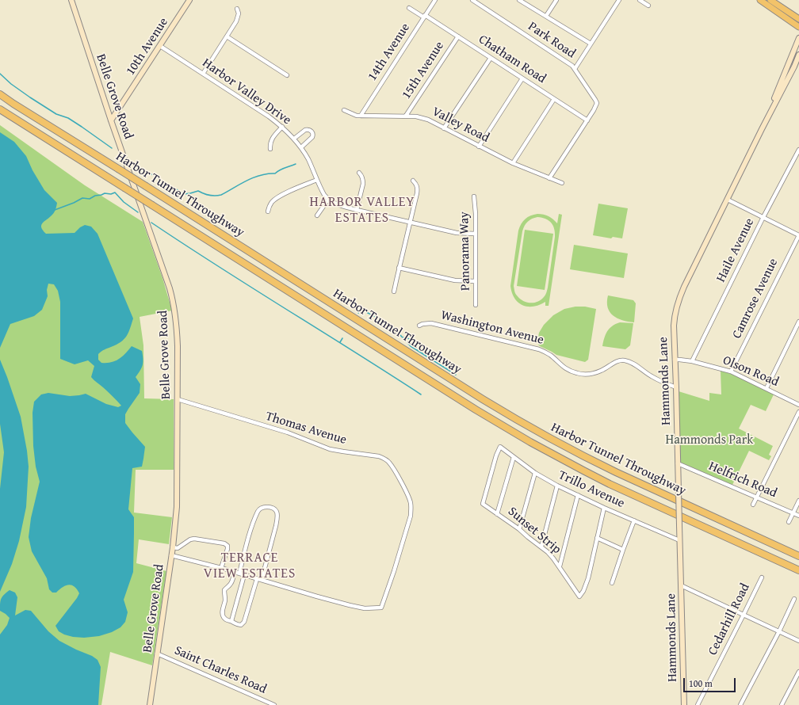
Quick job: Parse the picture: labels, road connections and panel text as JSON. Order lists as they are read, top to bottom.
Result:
{
  "streets": {
    "highway": ["Harbor Tunnel Throughway"],
    "street": [
      "Park Road",
      "10th Avenue",
      "14th Avenue",
      "Chatham Road",
      "15th Avenue",
      "Harbor Valley Drive",
      "Belle Grove Road",
      "Valley Road",
      "Haile Avenue",
      "Panorama Way",
      "Camrose Avenue",
      "Washington Avenue",
      "Olson Road",
      "Hammonds Lane",
      "Thomas Avenue",
      "Helfrich Road",
      "Trillo Avenue",
      "Sunset Strip",
      "Cedarhill Road",
      "Saint Charles Road"
    ]
  },
  "crossings": [
    ["Park Road", "Chatham Road"],
    ["Park Road", "Valley Road"],
    ["10th Avenue", "Harbor Valley Drive"],
    ["10th Avenue", "Belle Grove Road"],
    ["14th Avenue", "Chatham Road"],
    ["14th Avenue", "Valley Road"],
    ["Chatham Road", "15th Avenue"],
    ["15th Avenue", "Valley Road"],
    ["Belle Grove Road", "Thomas Avenue"],
    ["Belle Grove Road", "Saint Charles Road"],
    ["Haile Avenue", "Olson Road"],
    ["Camrose Avenue", "Olson Road"],
    ["Washington Avenue", "Hammonds Lane"],
    ["Olson Road", "Hammonds Lane"],
    ["Hammonds Lane", "Helfrich Road"],
    ["Hammonds Lane", "Trillo Avenue"],
    ["Trillo Avenue", "Sunset Strip"]
  ],
  "districts": ["HARBOR VALLEY ESTATES", "TERRACE VIEW ESTATES"],
  "parks": ["Hammonds Park"],
  "scale_bar": "100 m"
}
